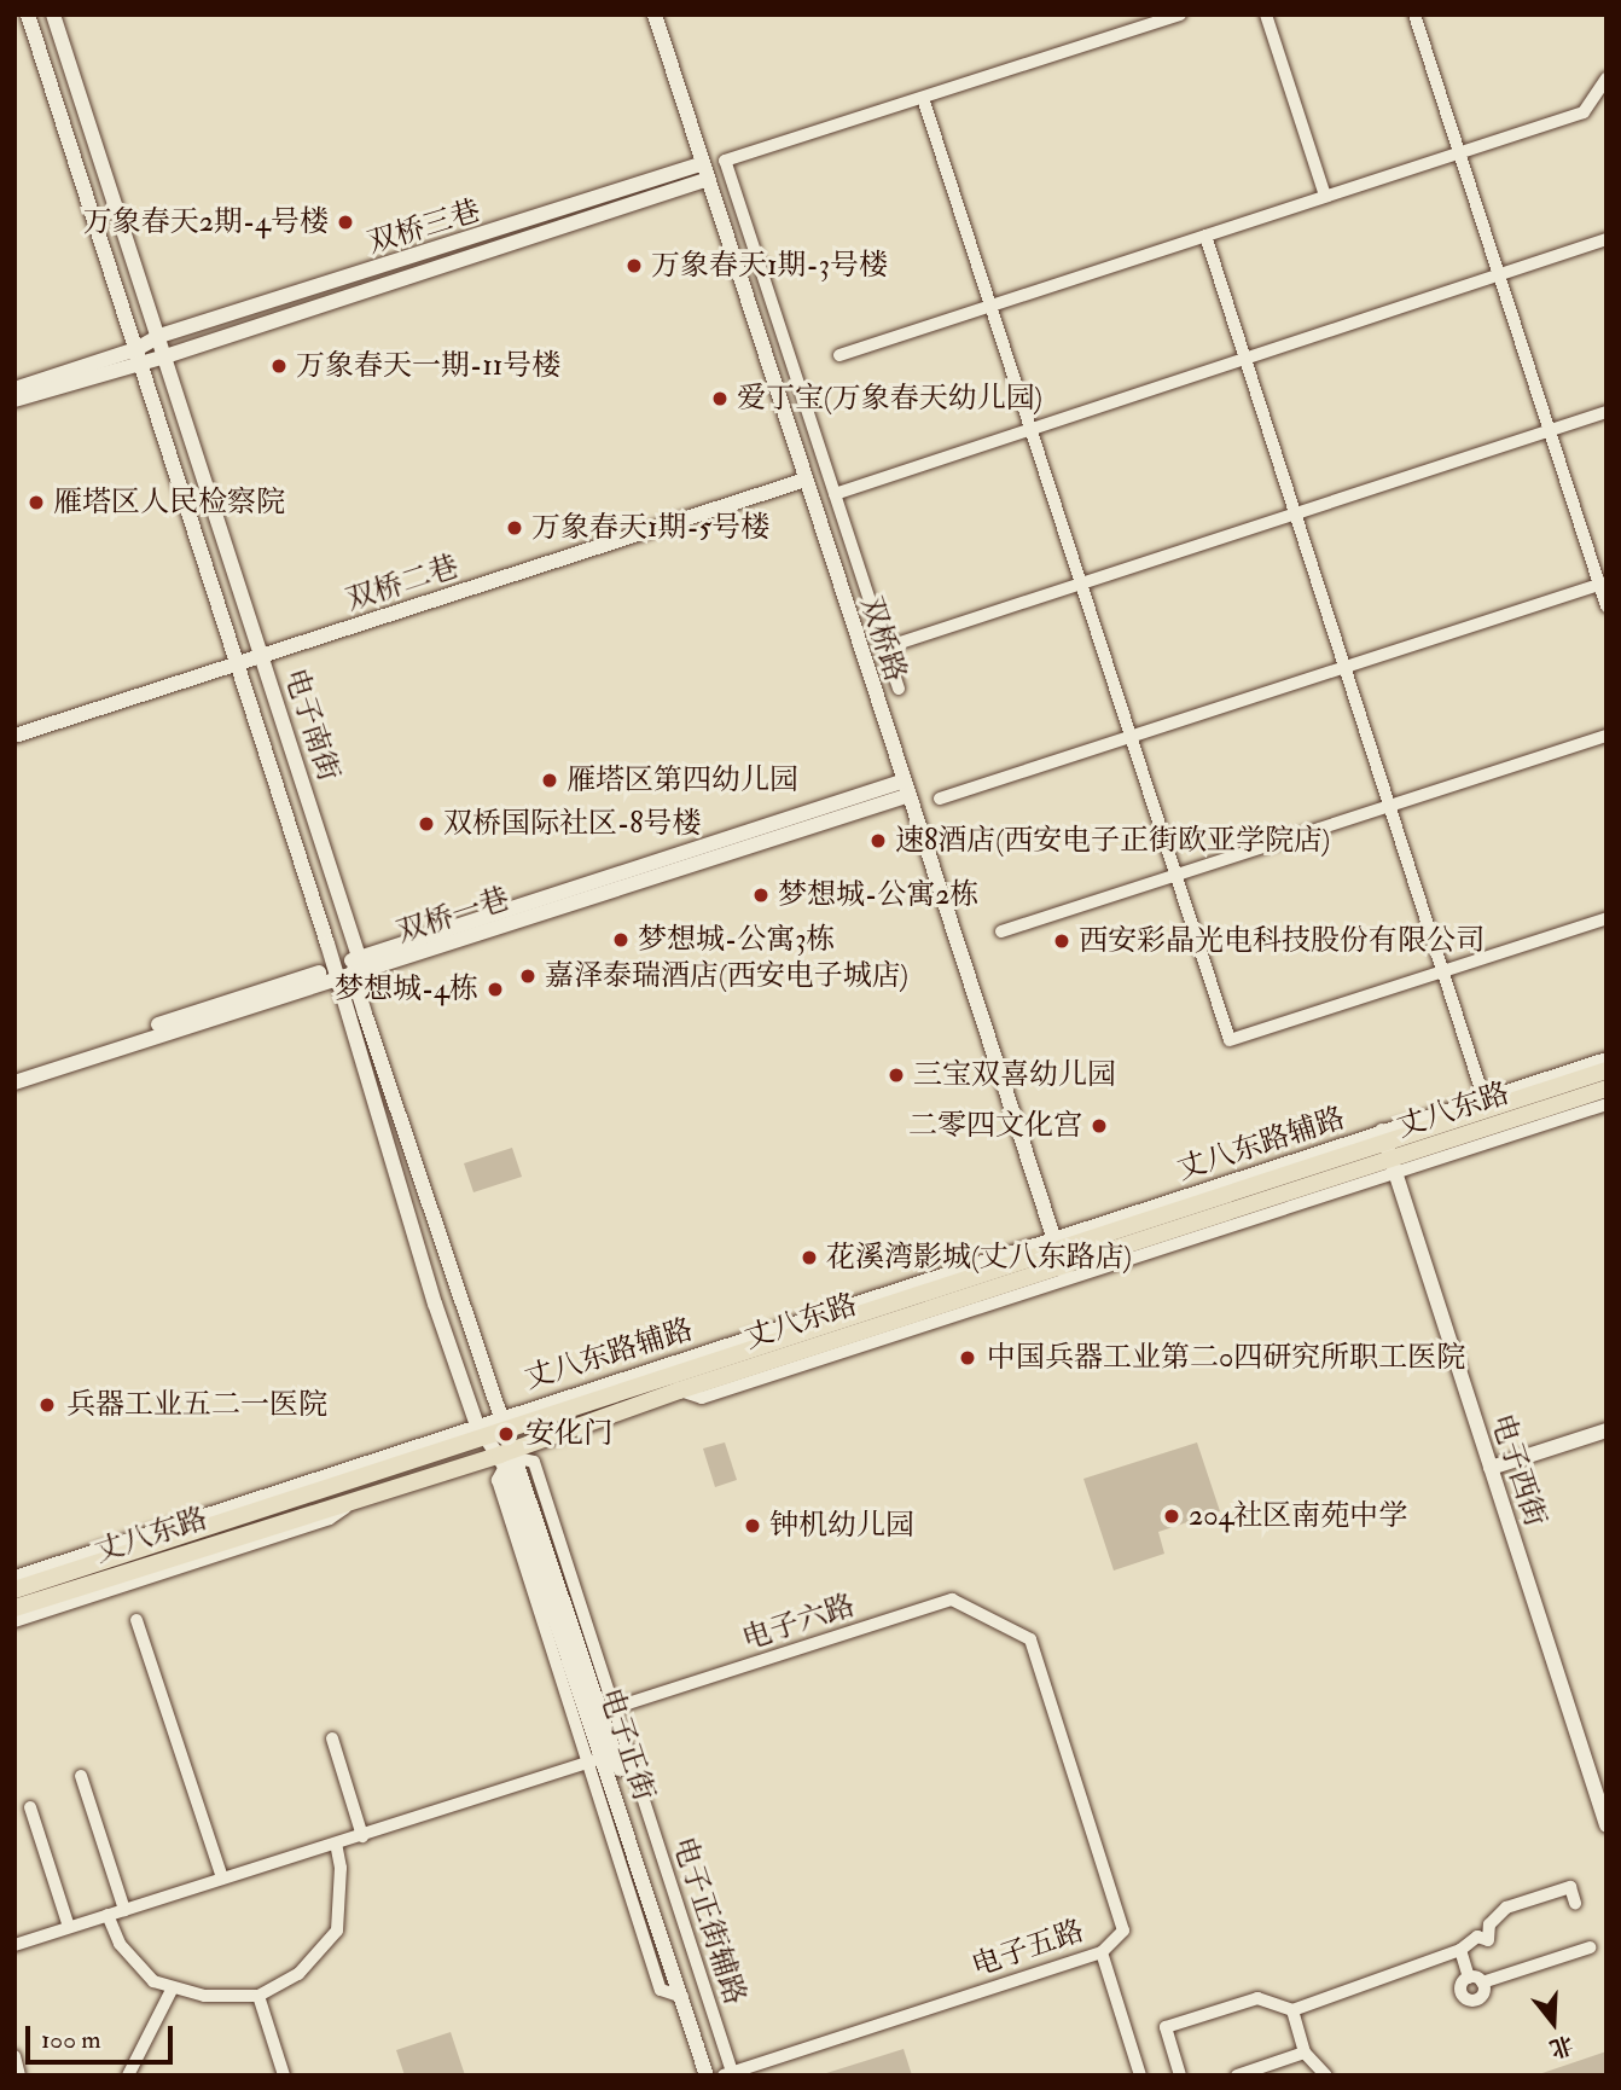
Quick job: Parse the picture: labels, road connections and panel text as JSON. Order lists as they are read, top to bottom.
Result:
{
  "streets": {
    "main road": ["丈八东路"],
    "street": [
      "双桥三巷",
      "双桥二巷",
      "双桥路",
      "电子南街",
      "双桥一巷",
      "丈八东路辅路",
      "电子西街",
      "电子六路",
      "电子正街",
      "电子正街辅路",
      "电子五路"
    ]
  },
  "crossings": [
    ["双桥三巷", "双桥路"],
    ["双桥三巷", "电子南街"],
    ["双桥二巷", "双桥路"],
    ["双桥二巷", "电子南街"],
    ["双桥路", "双桥一巷"],
    ["双桥路", "丈八东路"],
    ["双桥路", "丈八东路辅路"],
    ["电子南街", "双桥一巷"],
    ["电子南街", "丈八东路"],
    ["电子南街", "电子正街"],
    ["丈八东路", "丈八东路辅路"],
    ["丈八东路", "电子西街"],
    ["丈八东路", "电子正街"],
    ["丈八东路辅路", "电子西街"],
    ["电子六路", "电子正街"],
    ["电子六路", "电子正街辅路"],
    ["电子六路", "电子五路"],
    ["电子正街", "电子正街辅路"],
    ["电子正街", "电子五路"],
    ["电子正街辅路", "电子五路"]
  ],
  "places": [
    "万象春天2期-4号楼",
    "万象春天1期-3号楼",
    "万象春天一期-11号楼",
    "爱丁宝(万象春天幼儿园)",
    "雁塔区人民检察院",
    "万象春天1期-5号楼",
    "雁塔区第四幼儿园",
    "双桥国际社区-8号楼",
    "速8酒店(西安电子正街欧亚学院店)",
    "梦想城-公寓2栋",
    "梦想城-公寓3栋",
    "西安彩晶光电科技股份有限公司",
    "嘉泽泰瑞酒店(西安电子城店)",
    "梦想城-4栋",
    "三宝双喜幼儿园",
    "二零四文化宫",
    "花溪湾影城(丈八东路店)",
    "中国兵器工业第二0四研究所职工医院",
    "兵器工业五二一医院",
    "安化门",
    "204社区南苑中学",
    "钟机幼儿园"
  ],
  "scale_bar": "100 m",
  "north": "bottom"
}
